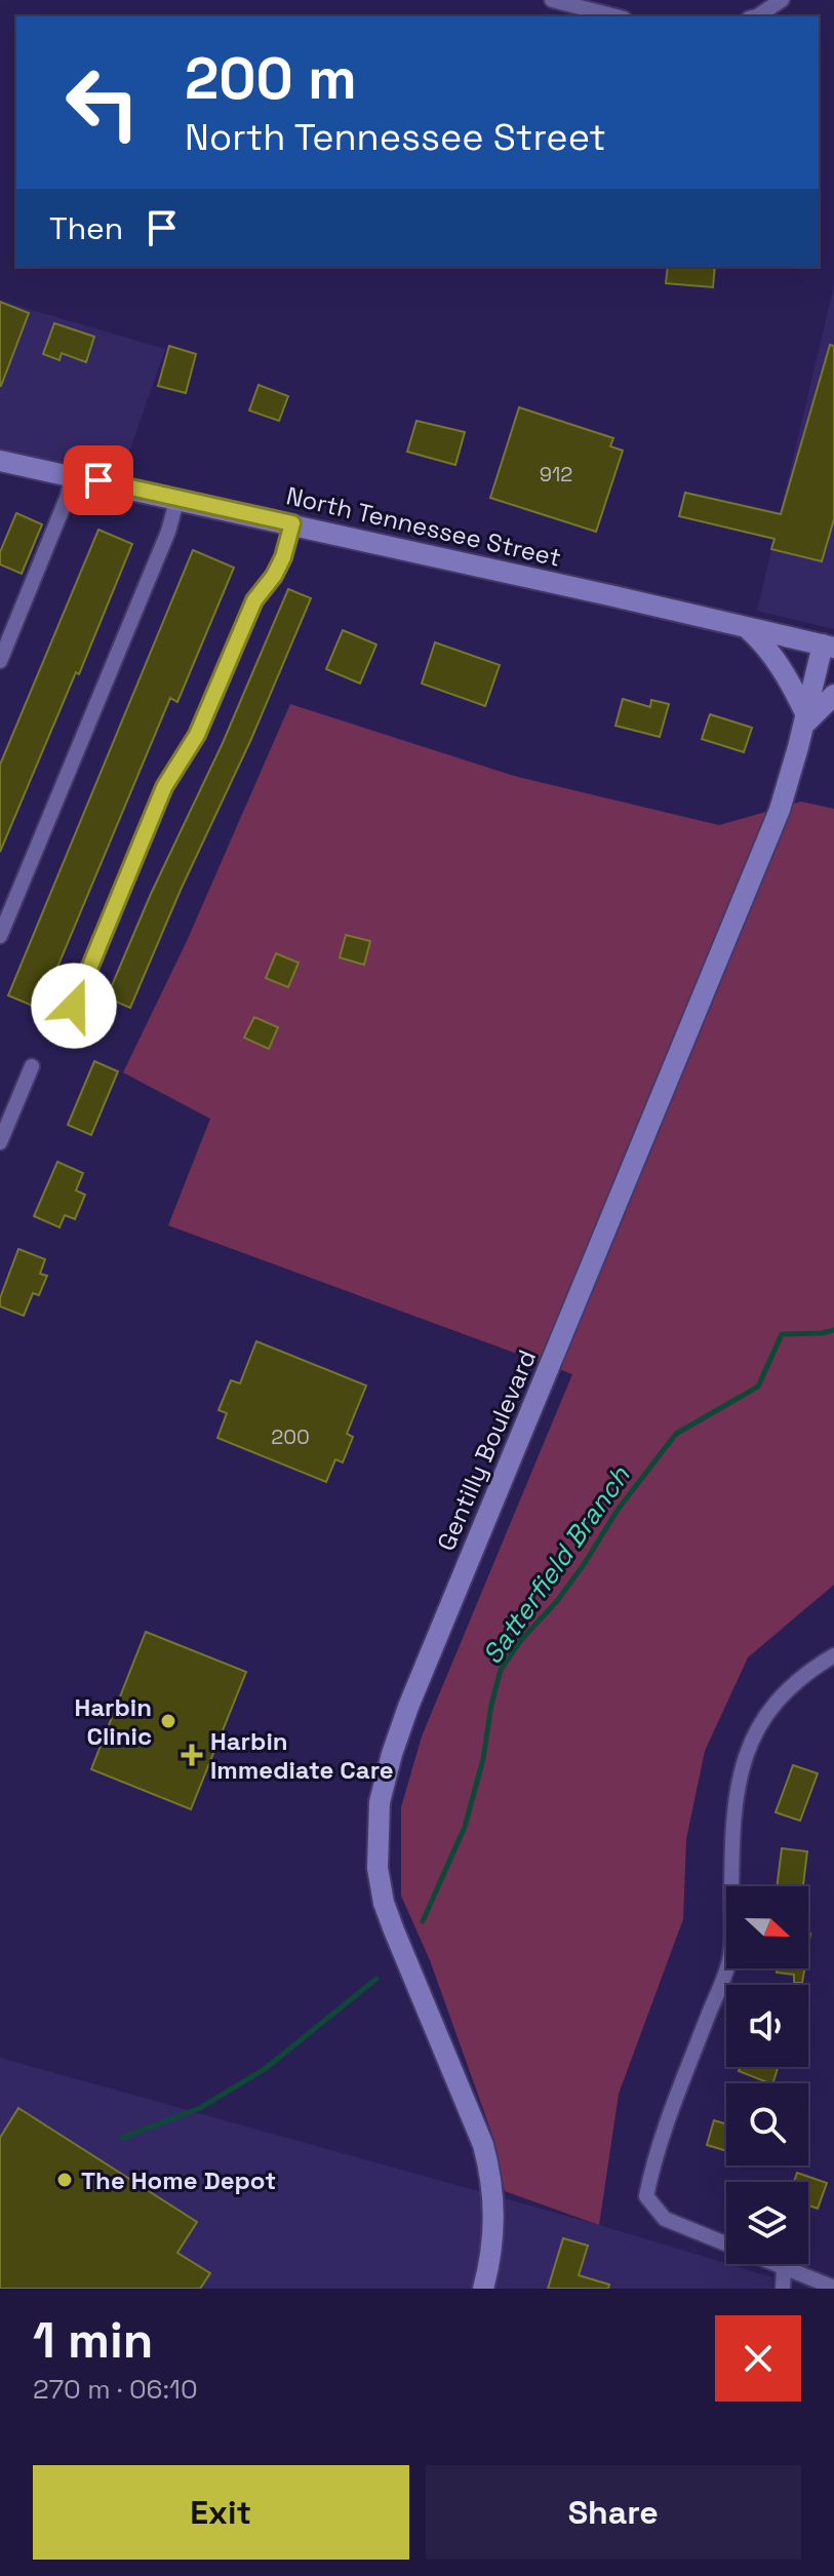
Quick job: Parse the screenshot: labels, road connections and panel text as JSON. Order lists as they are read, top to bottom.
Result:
{
  "streets": {
    "street": ["North Tennessee Street", "Gentilly Boulevard"]
  },
  "crossings": [
    ["North Tennessee Street", "Gentilly Boulevard"]
  ],
  "water": ["Satterfield Branch"],
  "places": {
    "other": ["Harbin Clinic", "The Home Depot"],
    "health": ["Harbin Immediate Care"]
  },
  "house_numbers": ["912", "200"],
  "north": "right",
  "page": {
    "turn": ["200 m", "North Tennessee Street"],
    "then": "Then",
    "heading": ["1 min", "270 m · 06:10"],
    "buttons": ["Exit", "Share"]
  }
}
